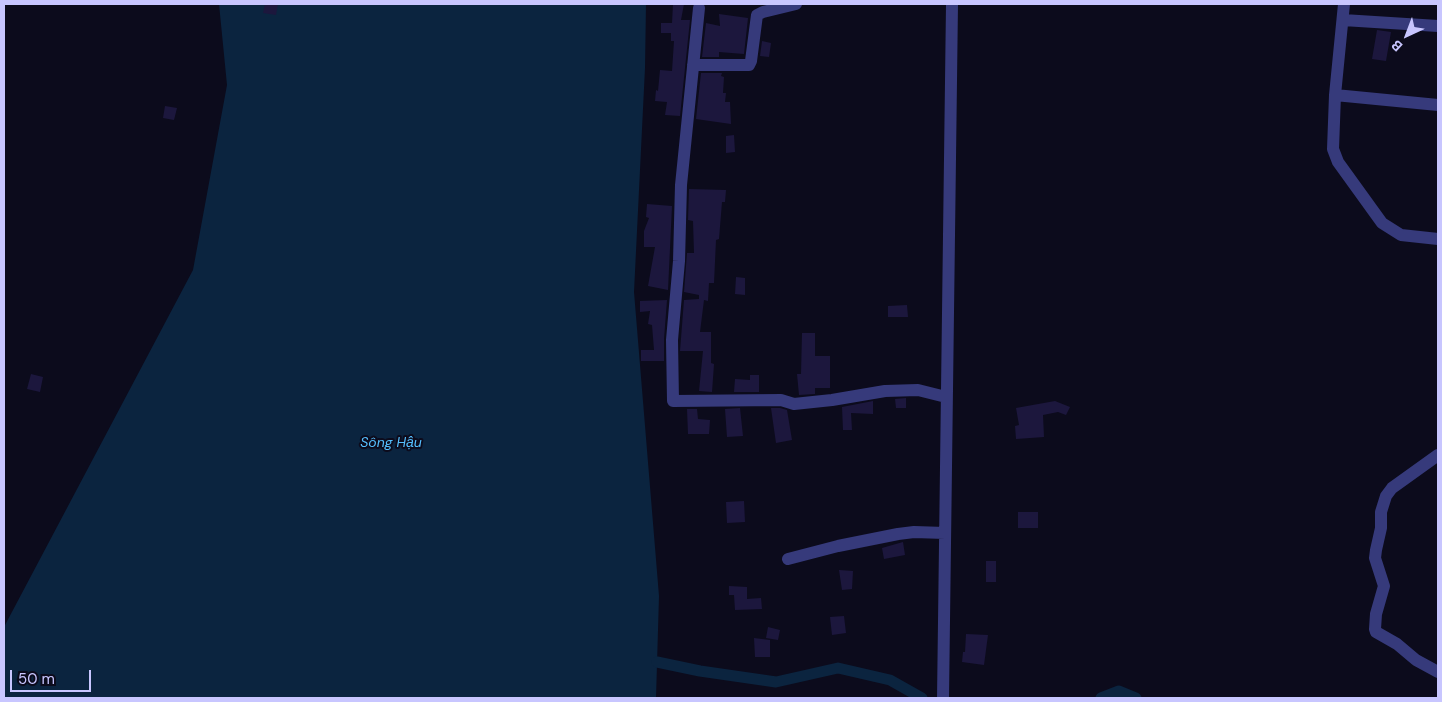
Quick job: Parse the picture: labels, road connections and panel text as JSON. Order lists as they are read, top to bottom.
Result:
{
  "water": ["Sông Hậu"],
  "scale_bar": "50 m",
  "north": "bottom left"
}
